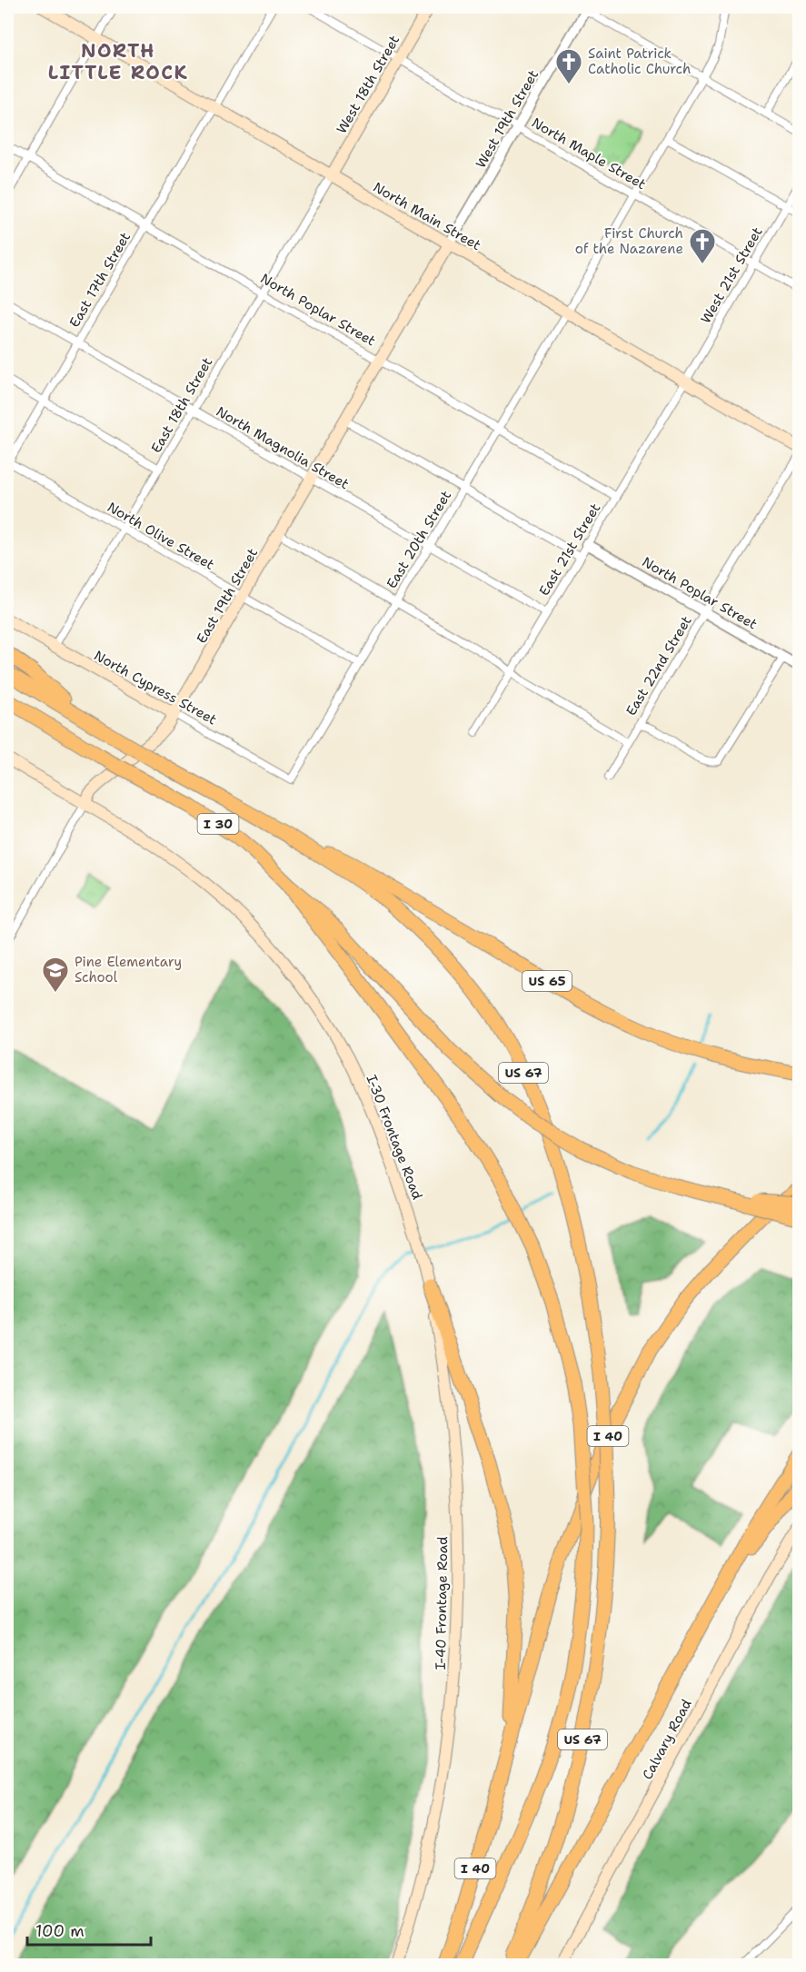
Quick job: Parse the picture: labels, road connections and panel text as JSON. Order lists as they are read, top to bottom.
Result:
{
  "streets": {
    "highway": [
      "I 30",
      "US 65",
      "US 67",
      "I 40"
    ],
    "main road": [
      "West 18th Street",
      "North Main Street",
      "East 19th Street",
      "North Cypress Street",
      "I-30 Frontage Road",
      "I-40 Frontage Road",
      "Calvary Road"
    ],
    "street": [
      "West 19th Street",
      "North Maple Street",
      "West 21st Street",
      "East 17th Street",
      "North Poplar Street",
      "East 18th Street",
      "North Magnolia Street",
      "North Olive Street",
      "East 20th Street",
      "East 21st Street",
      "East 22nd Street"
    ]
  },
  "crossings": [
    ["West 18th Street", "North Maple Street"],
    ["West 18th Street", "North Main Street"],
    ["West 18th Street", "East 18th Street"],
    ["West 19th Street", "North Maple Street"],
    ["West 19th Street", "North Main Street"],
    ["West 19th Street", "East 19th Street"],
    ["North Maple Street", "West 21st Street"],
    ["North Maple Street", "East 20th Street"],
    ["North Main Street", "West 21st Street"],
    ["North Main Street", "East 17th Street"],
    ["North Main Street", "East 18th Street"],
    ["North Main Street", "East 20th Street"],
    ["North Main Street", "East 21st Street"],
    ["North Main Street", "East 19th Street"],
    ["West 21st Street", "East 21st Street"],
    ["East 17th Street", "North Poplar Street"],
    ["East 17th Street", "North Magnolia Street"],
    ["East 17th Street", "North Olive Street"],
    ["North Poplar Street", "East 18th Street"],
    ["North Poplar Street", "East 20th Street"],
    ["North Poplar Street", "East 21st Street"],
    ["North Poplar Street", "East 19th Street"],
    ["North Poplar Street", "East 22nd Street"],
    ["East 18th Street", "North Magnolia Street"],
    ["East 18th Street", "North Olive Street"],
    ["East 18th Street", "North Cypress Street"],
    ["North Magnolia Street", "East 20th Street"],
    ["North Magnolia Street", "East 21st Street"],
    ["North Magnolia Street", "East 19th Street"],
    ["North Olive Street", "East 20th Street"],
    ["North Olive Street", "East 19th Street"],
    ["East 20th Street", "North Cypress Street"],
    ["East 19th Street", "North Cypress Street"],
    ["East 19th Street", "I-30 Frontage Road"],
    ["I 30", "US 65"],
    ["I 30", "US 67"],
    ["US 65", "US 67"],
    ["I-30 Frontage Road", "I-40 Frontage Road"]
  ],
  "districts": ["NORTH LITTLE ROCK"],
  "places": {
    "church": ["Saint Patrick Catholic Church", "First Church of the Nazarene"],
    "school or university": ["Pine Elementary School"]
  },
  "scale_bar": "100 m"
}
